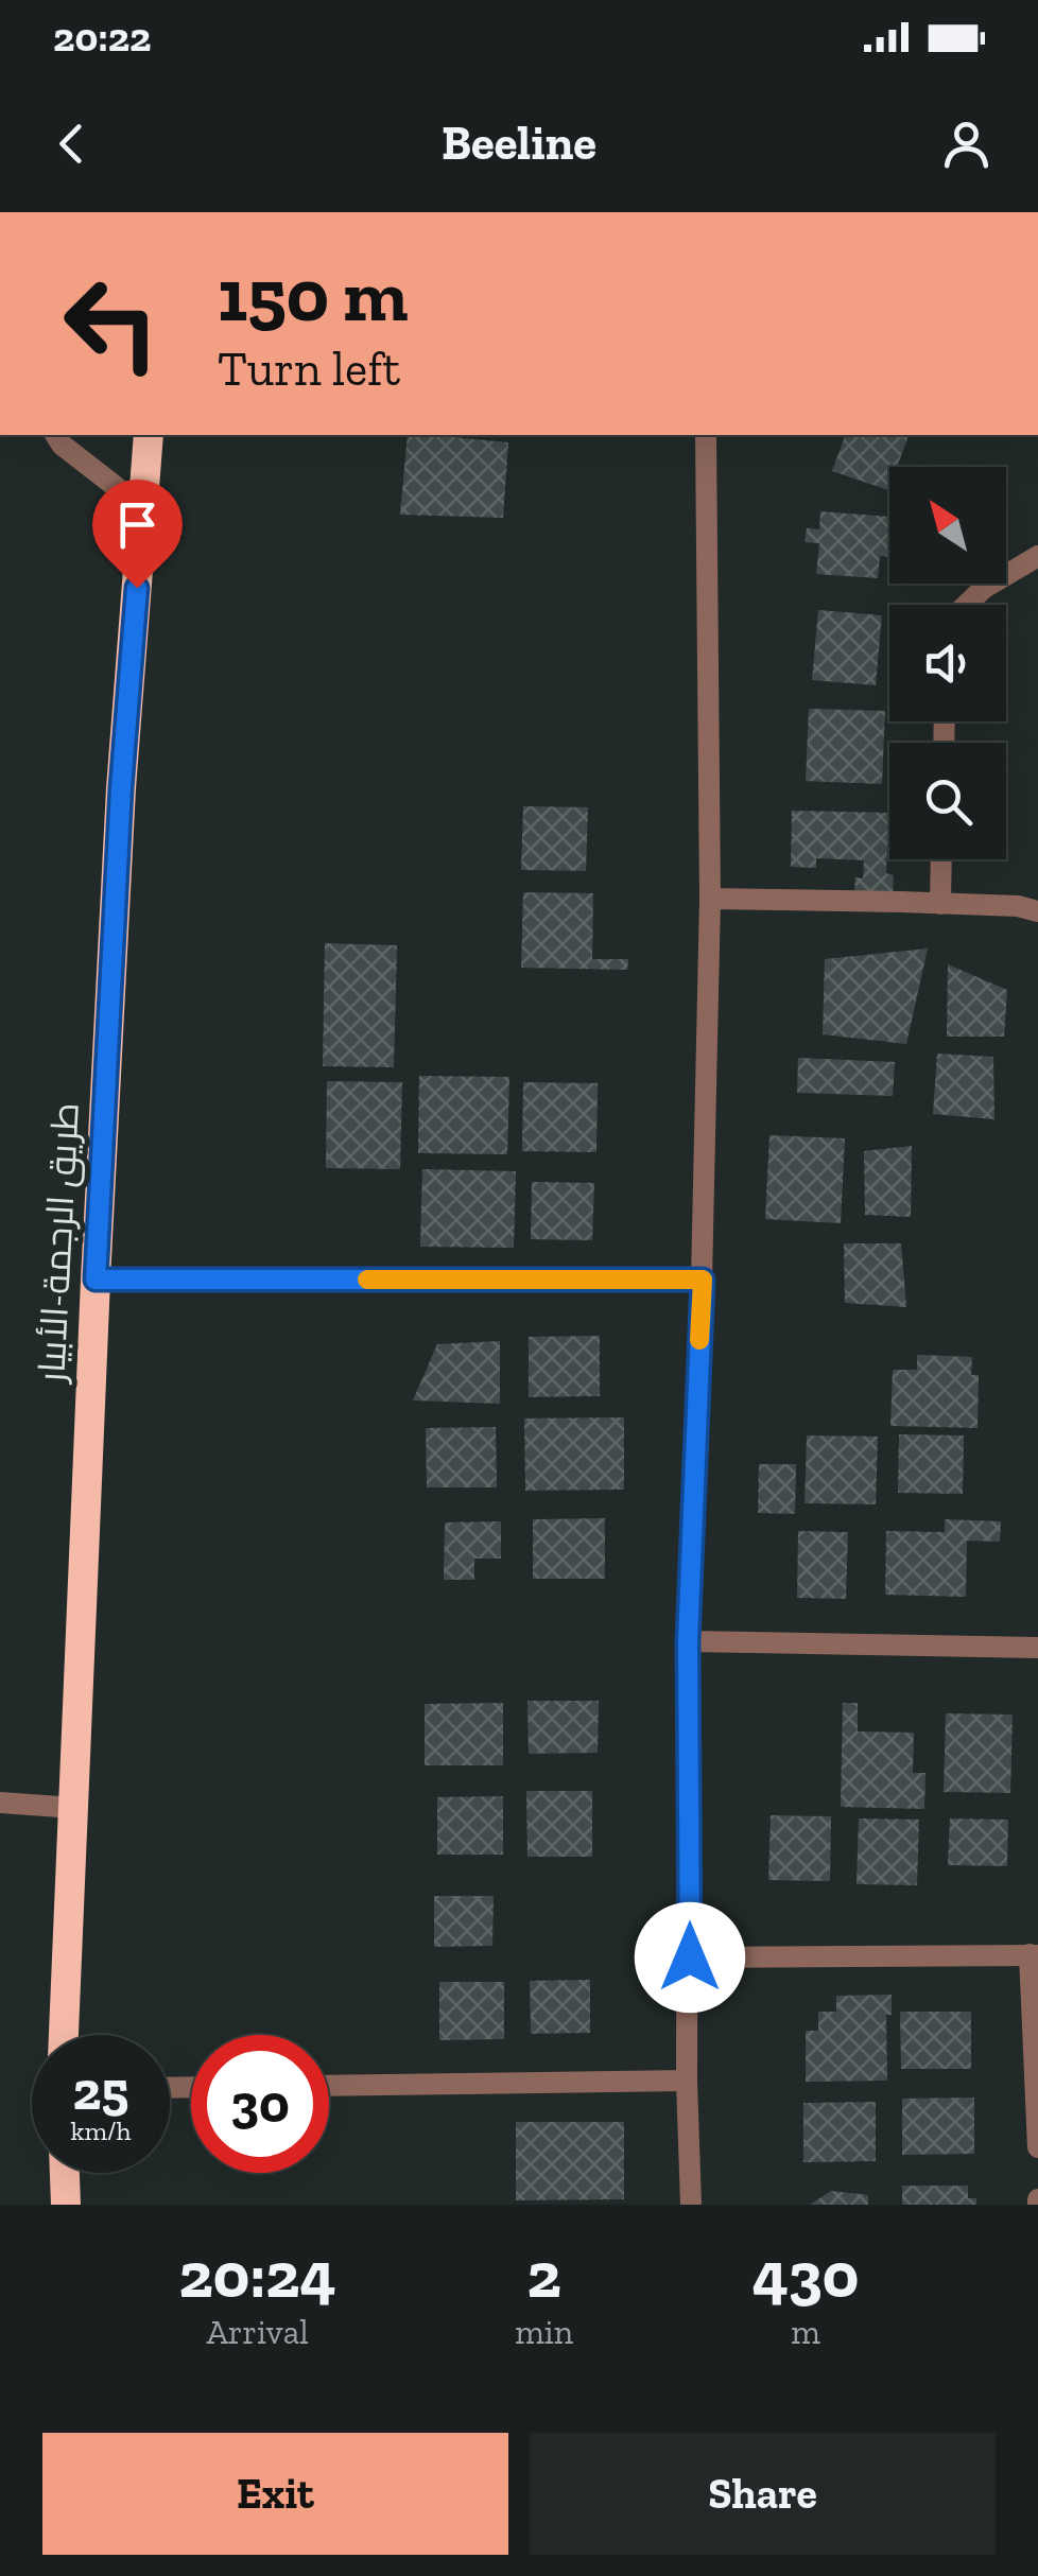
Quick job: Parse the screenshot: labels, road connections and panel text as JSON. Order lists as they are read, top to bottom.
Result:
{
  "streets": {
    "highway": ["طريق الرجمة-الأبيار"]
  },
  "north": "top left",
  "page": {
    "status": "20:22",
    "header": "Beeline",
    "turn": ["150 m", "Turn left"],
    "speed": "25 km/h",
    "limit": "30",
    "eta": [
      "20:24",
      "Arrival",
      "2",
      "min",
      "430",
      "m"
    ],
    "buttons": ["Exit", "Share"]
  }
}
